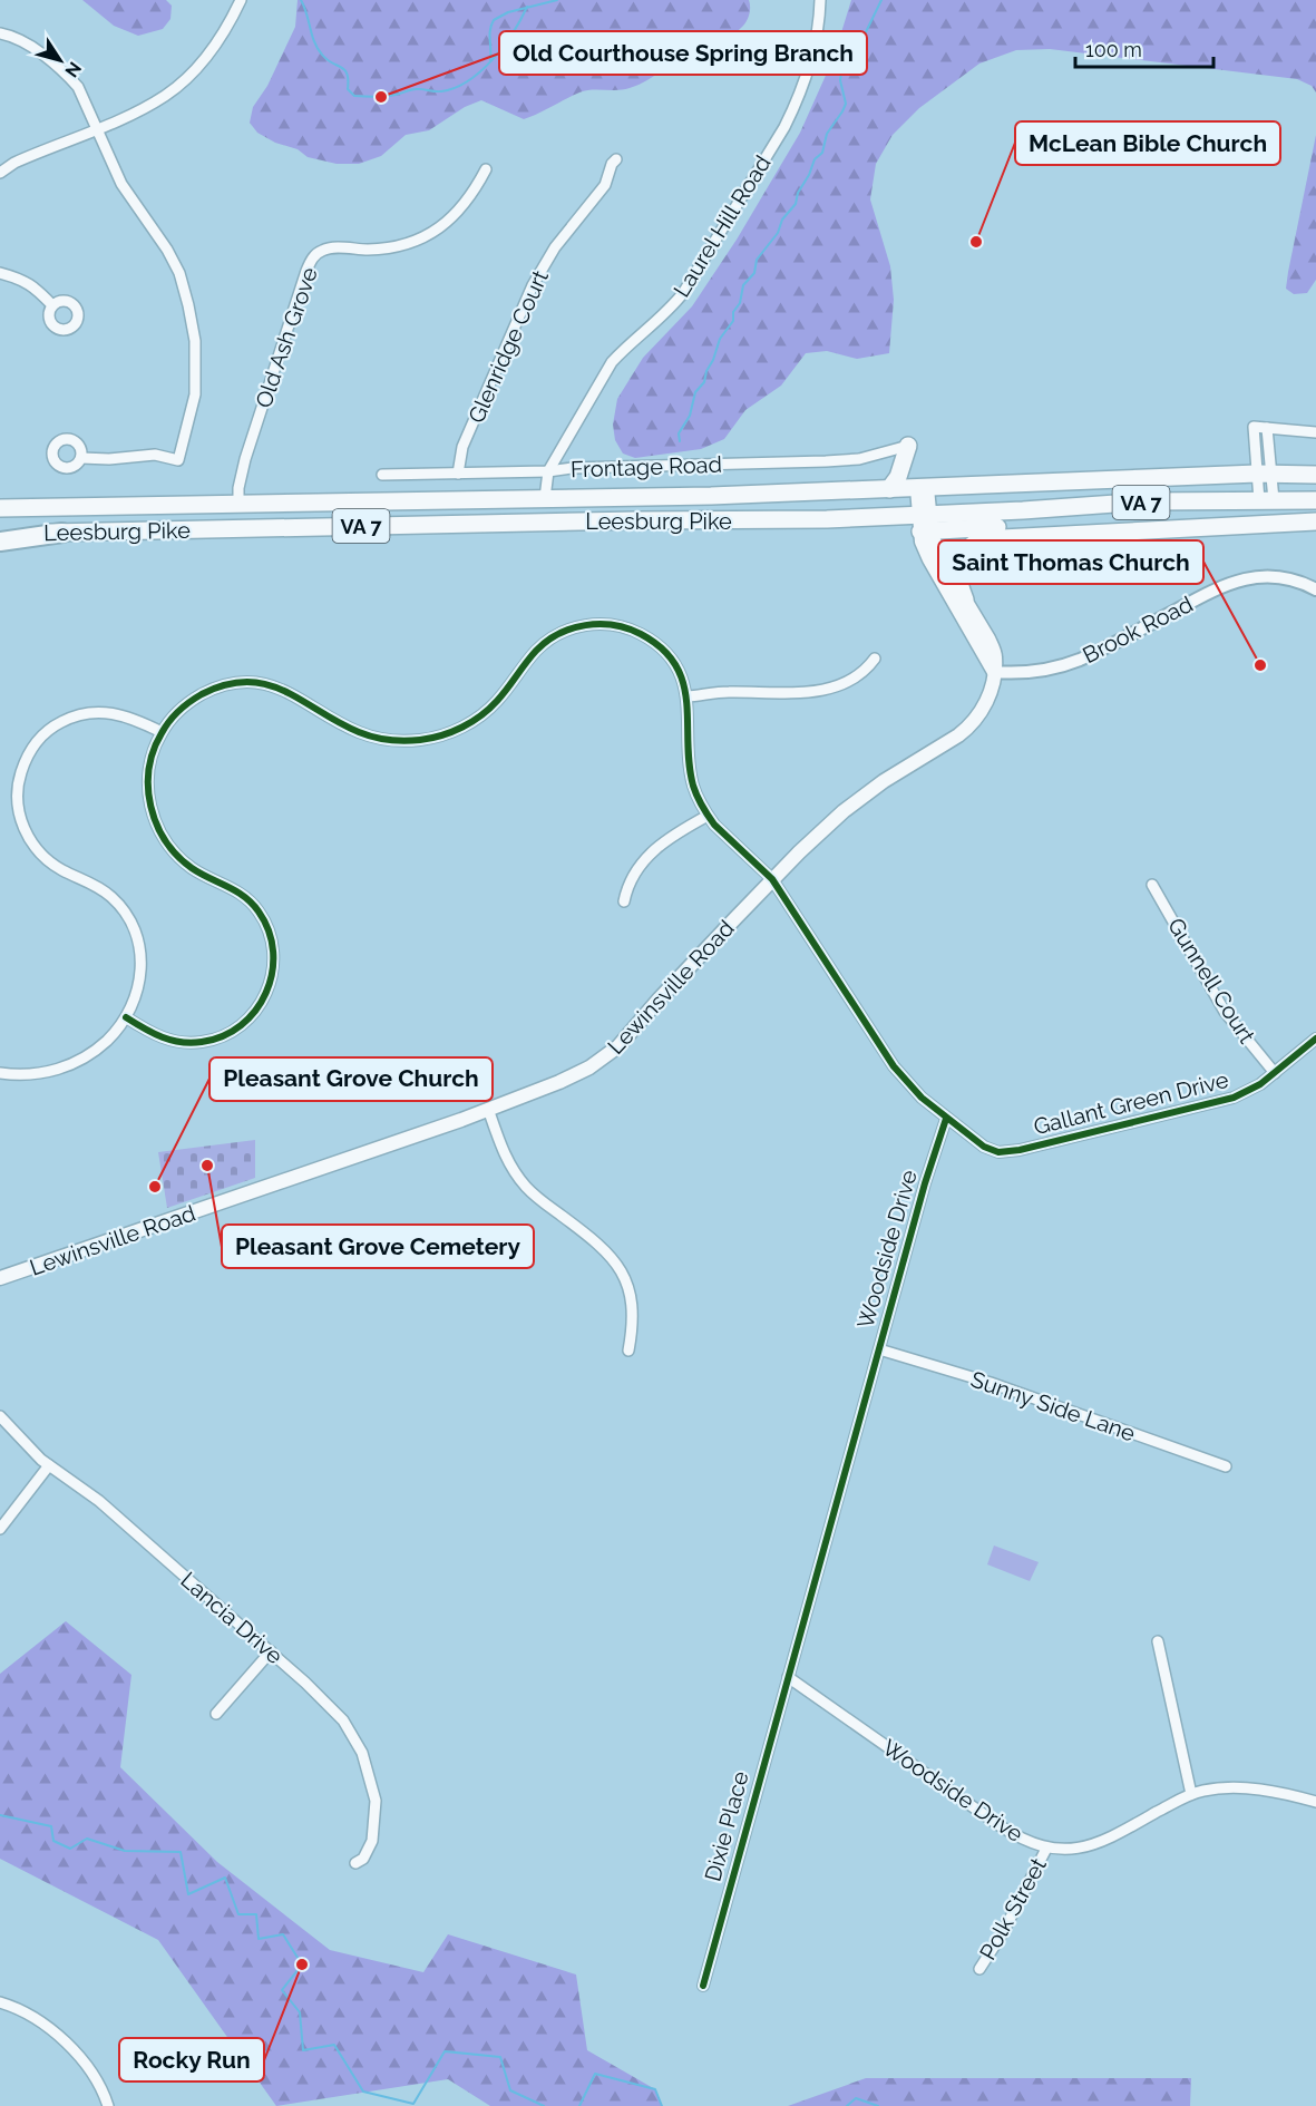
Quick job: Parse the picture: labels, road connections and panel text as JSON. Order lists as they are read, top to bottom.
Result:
{
  "streets": {
    "highway": ["VA 7", "Leesburg Pike"],
    "main road": ["Lewinsville Road"],
    "street": [
      "Laurel Hill Road",
      "Old Ash Grove",
      "Glenridge Court",
      "Frontage Road",
      "Brook Road",
      "Gunnell Court",
      "Gallant Green Drive",
      "Woodside Drive",
      "Sunny Side Lane",
      "Lancia Drive",
      "Dixie Place",
      "Polk Street"
    ]
  },
  "crossings": [
    ["Laurel Hill Road", "Frontage Road"],
    ["Laurel Hill Road", "Leesburg Pike"],
    ["Old Ash Grove", "Leesburg Pike"],
    ["Glenridge Court", "Frontage Road"],
    ["Leesburg Pike", "Lewinsville Road"],
    ["Brook Road", "Lewinsville Road"],
    ["Gunnell Court", "Gallant Green Drive"],
    ["Gallant Green Drive", "Woodside Drive"],
    ["Woodside Drive", "Sunny Side Lane"],
    ["Woodside Drive", "Dixie Place"],
    ["Woodside Drive", "Polk Street"]
  ],
  "places": [
    "Old Courthouse Spring Branch",
    "McLean Bible Church",
    "Saint Thomas Church",
    "Pleasant Grove Cemetery",
    "Pleasant Grove Church",
    "Rocky Run"
  ],
  "scale_bar": "100 m",
  "north": "bottom right"
}
